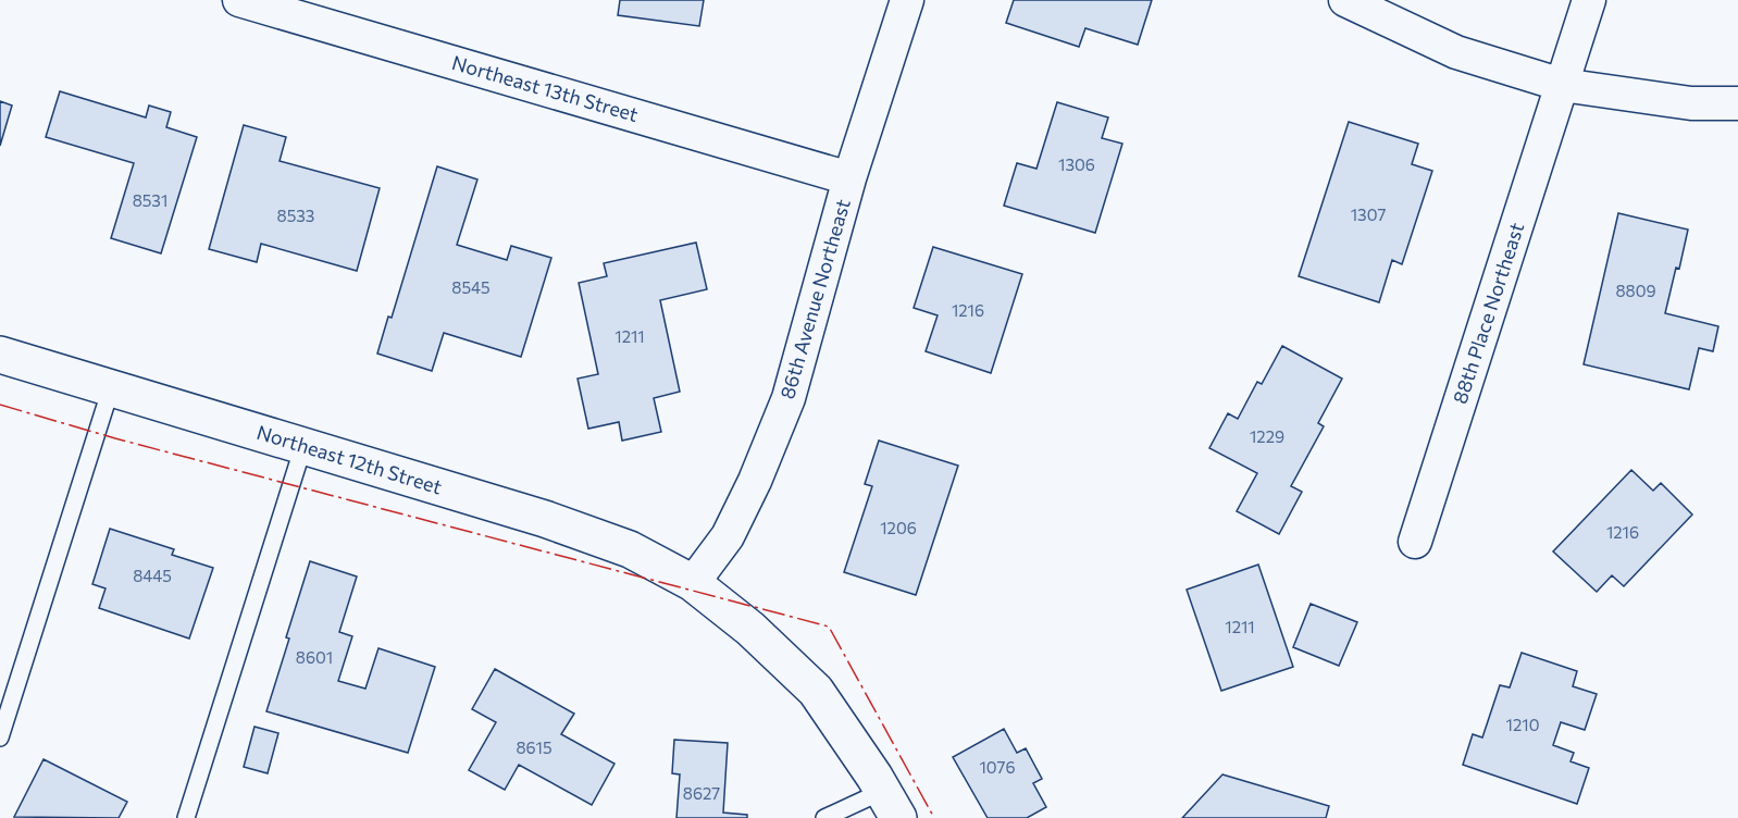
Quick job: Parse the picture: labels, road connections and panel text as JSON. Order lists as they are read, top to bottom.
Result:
{
  "streets": {
    "main road": ["Northeast 12th Street"],
    "street": ["Northeast 13th Street", "86th Avenue Northeast", "88th Place Northeast"]
  },
  "crossings": [
    ["Northeast 13th Street", "86th Avenue Northeast"],
    ["86th Avenue Northeast", "Northeast 12th Street"]
  ],
  "house_numbers": [
    "1306",
    "8531",
    "1307",
    "8533",
    "8545",
    "8809",
    "1216",
    "1211",
    "1229",
    "1206",
    "1216",
    "8445",
    "1211",
    "8601",
    "1210",
    "8615",
    "1076",
    "8627"
  ]
}
